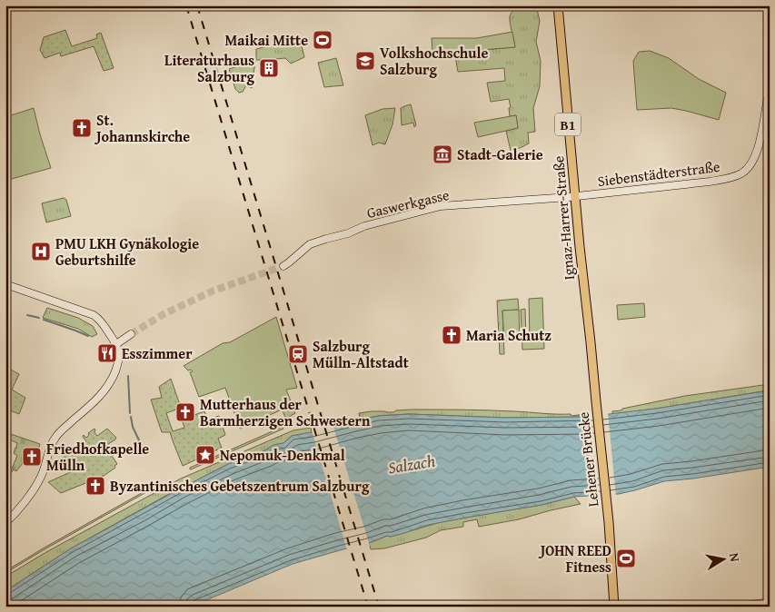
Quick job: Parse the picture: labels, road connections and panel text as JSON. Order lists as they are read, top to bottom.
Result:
{
  "streets": {
    "main road": ["B1", "Ignaz-Harrer-Straße", "Lehener Brücke"],
    "street": ["Siebenstädterstraße", "Gaswerkgasse"]
  },
  "crossings": [
    ["Siebenstädterstraße", "Gaswerkgasse"],
    ["Siebenstädterstraße", "Ignaz-Harrer-Straße"],
    ["Gaswerkgasse", "Ignaz-Harrer-Straße"],
    ["Ignaz-Harrer-Straße", "Lehener Brücke"]
  ],
  "water": ["Salzach"],
  "places": {
    "sports": ["Maikai Mitte", "JOHN REED Fitness"],
    "school or university": ["Volkshochschule Salzburg"],
    "building": ["Literaturhaus Salzburg"],
    "church": [
      "St. Johannskirche",
      "Maria Schutz",
      "Mutterhaus der Barmherzigen Schwestern",
      "Friedhofkapelle Mülln",
      "Byzantinisches Gebetszentrum Salzburg"
    ],
    "museum": ["Stadt-Galerie"],
    "hospital": ["PMU LKH Gynäkologie Geburtshilfe"],
    "restaurant": ["Esszimmer"],
    "station": ["Salzburg Mülln-Altstadt"],
    "place": ["Nepomuk-Denkmal"]
  },
  "north": "right"
}
